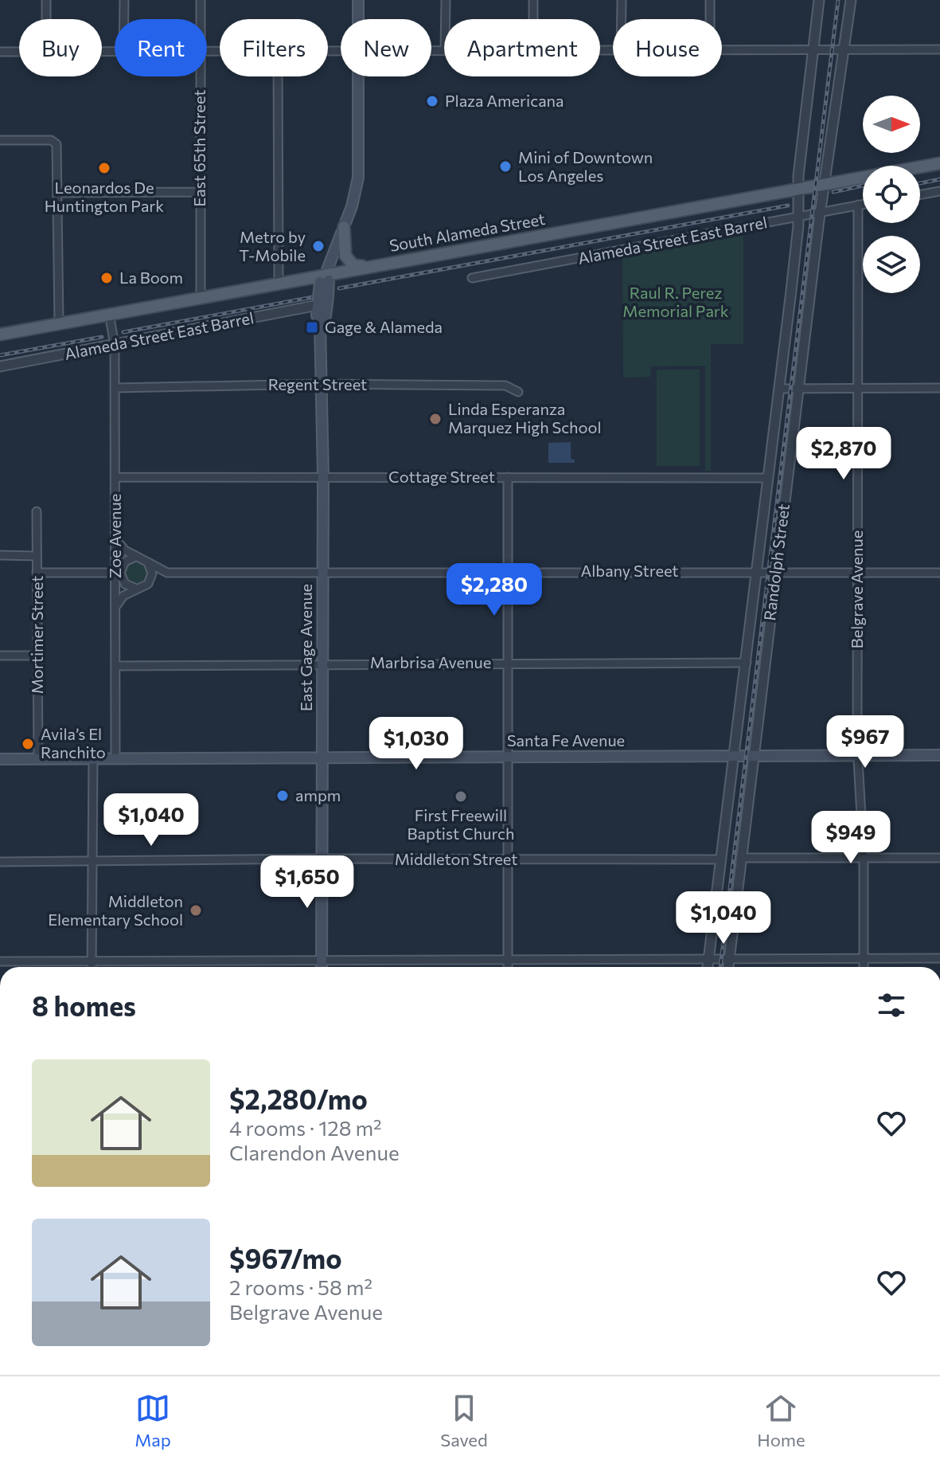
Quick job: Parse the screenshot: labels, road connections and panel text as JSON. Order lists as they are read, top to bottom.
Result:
{
  "streets": {
    "main road": ["South Alameda Street", "East Gage Avenue", "Santa Fe Avenue"],
    "street": [
      "East 65th Street",
      "Alameda Street East Barrel",
      "Regent Street",
      "Cottage Street",
      "Zoe Avenue",
      "Randolph Street",
      "Albany Street",
      "Belgrave Avenue",
      "Mortimer Street",
      "Marbrisa Avenue",
      "Middleton Street"
    ]
  },
  "crossings": [
    ["East 65th Street", "South Alameda Street"],
    ["South Alameda Street", "Zoe Avenue"],
    ["South Alameda Street", "Randolph Street"],
    ["South Alameda Street", "East Gage Avenue"],
    ["Alameda Street East Barrel", "Zoe Avenue"],
    ["Alameda Street East Barrel", "Randolph Street"],
    ["Alameda Street East Barrel", "Belgrave Avenue"],
    ["Alameda Street East Barrel", "East Gage Avenue"],
    ["Regent Street", "Zoe Avenue"],
    ["Regent Street", "East Gage Avenue"],
    ["Cottage Street", "Zoe Avenue"],
    ["Cottage Street", "Randolph Street"],
    ["Cottage Street", "East Gage Avenue"],
    ["Zoe Avenue", "Albany Street"],
    ["Zoe Avenue", "Marbrisa Avenue"],
    ["Zoe Avenue", "Santa Fe Avenue"],
    ["Randolph Street", "Albany Street"],
    ["Randolph Street", "Marbrisa Avenue"],
    ["Randolph Street", "Santa Fe Avenue"],
    ["Randolph Street", "Middleton Street"],
    ["Albany Street", "Belgrave Avenue"],
    ["Albany Street", "East Gage Avenue"],
    ["Belgrave Avenue", "Santa Fe Avenue"],
    ["Mortimer Street", "Santa Fe Avenue"],
    ["East Gage Avenue", "Marbrisa Avenue"],
    ["East Gage Avenue", "Santa Fe Avenue"],
    ["East Gage Avenue", "Middleton Street"]
  ],
  "parks": ["Raul R. Perez Memorial Park"],
  "places": {
    "other": [
      "Plaza Americana",
      "Mini of Downtown Los Angeles",
      "Leonardos De Huntington Park",
      "Metro by T-Mobile",
      "La Boom",
      "Linda Esperanza Marquez High School",
      "Avila’s El Ranchito",
      "ampm",
      "First Freewill Baptist Church",
      "Middleton Elementary School"
    ],
    "transit": ["Gage & Alameda"]
  },
  "north": "right",
  "page": {
    "chip": [
      "Buy",
      "Rent",
      "Filters",
      "New",
      "Apartment",
      "House"
    ],
    "price": [
      "$2,870",
      "$2,280",
      "$967",
      "$1,030",
      "$1,040",
      "$949",
      "$1,650",
      "$1,040"
    ],
    "heading": "8 homes",
    "list": [
      {
        "name": "$2,280/mo",
        "note": "4 rooms · 128 m² · Clarendon Avenue"
      },
      {
        "name": "$967/mo",
        "note": "2 rooms · 58 m² · Belgrave Avenue"
      }
    ],
    "tabs": ["Map", "Saved", "Home"]
  }
}
